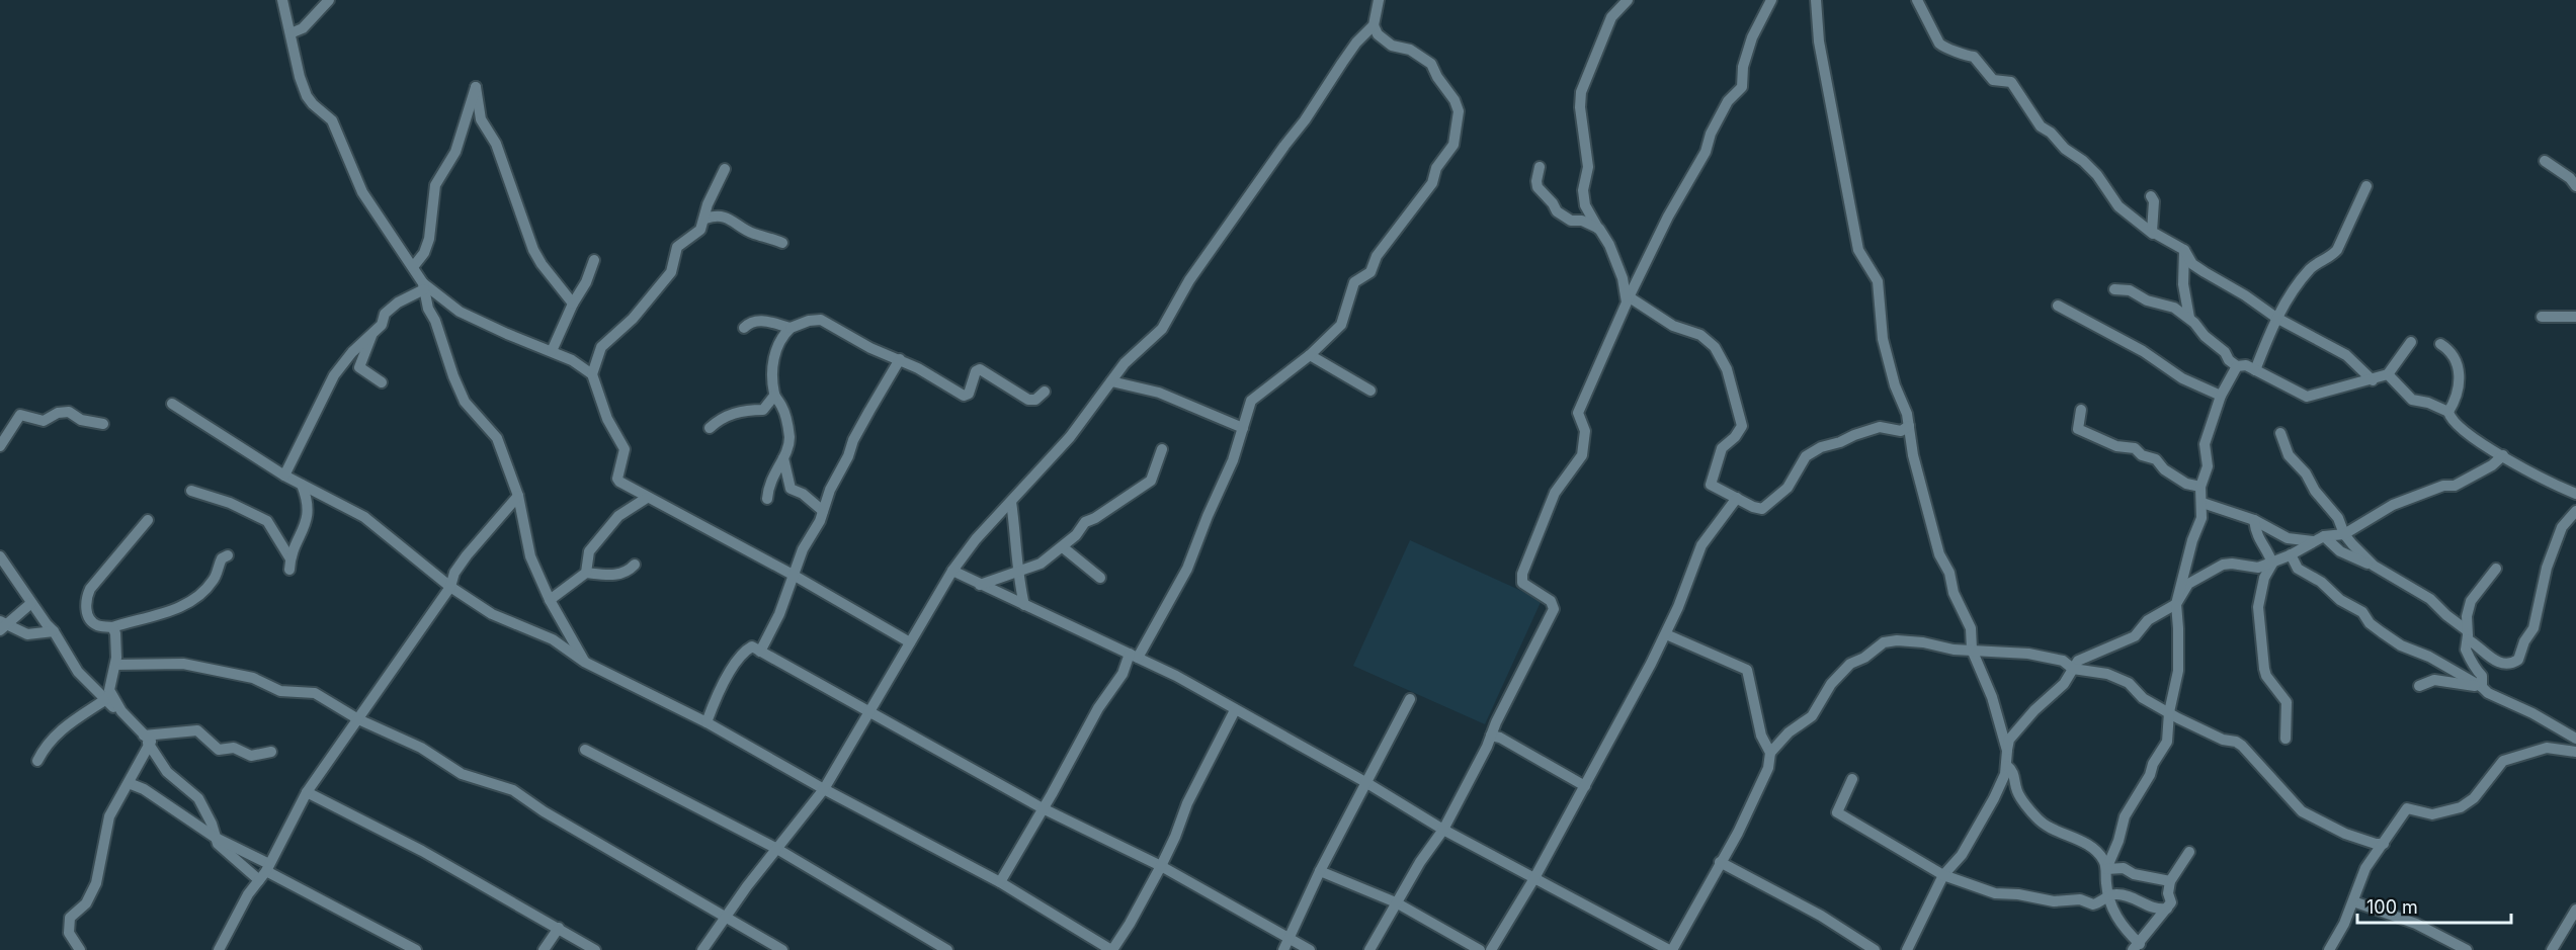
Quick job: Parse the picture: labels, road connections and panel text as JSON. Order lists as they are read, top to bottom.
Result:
{
  "scale_bar": "100 m"
}
